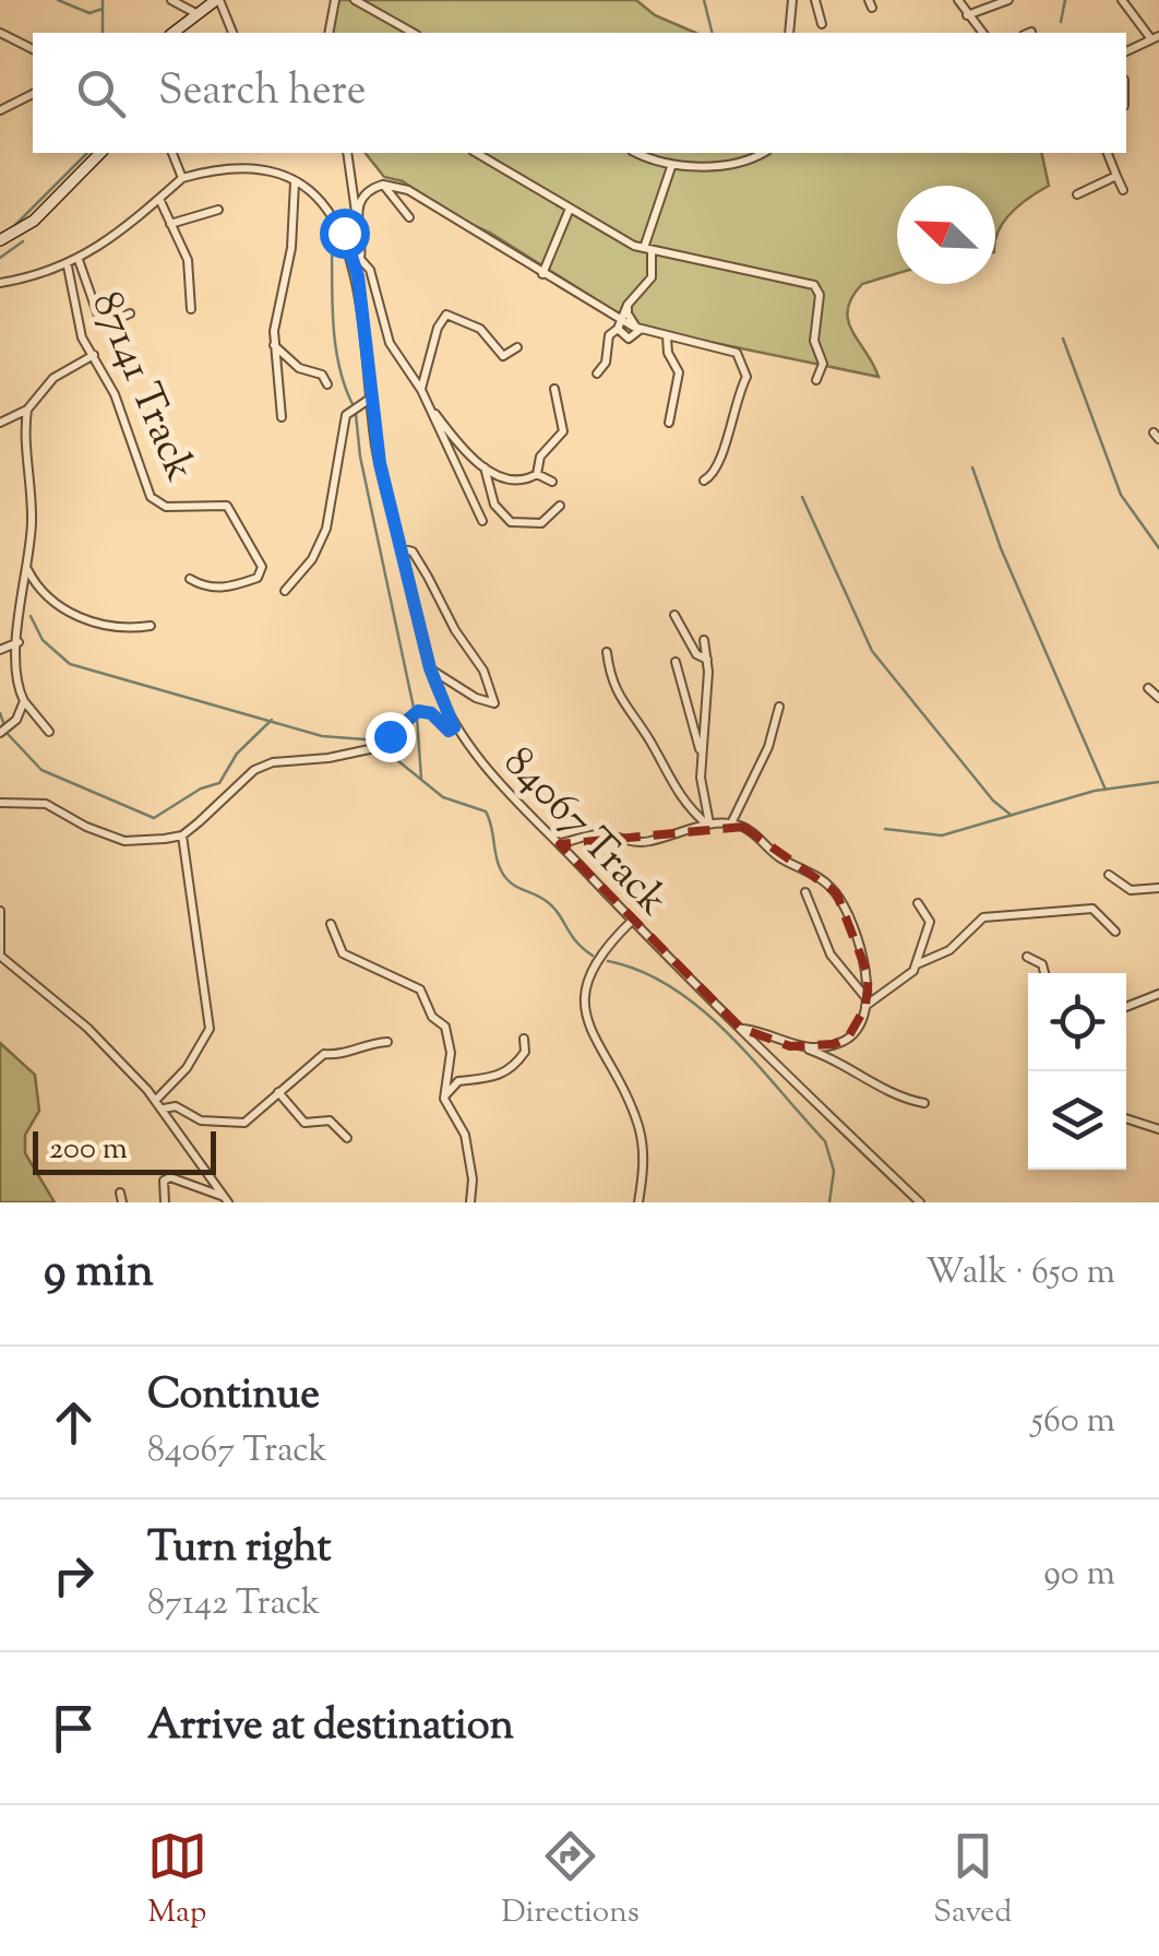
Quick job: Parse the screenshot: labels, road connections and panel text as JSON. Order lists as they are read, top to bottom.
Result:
{
  "streets": {
    "street": ["87141 Track", "84067 Track"]
  },
  "scale_bar": "200 m",
  "north": "top left",
  "page": {
    "search": "Search here",
    "scale": "200 m",
    "heading": ["9 min", "Walk · 650 m"],
    "list": [
      ["Continue", "84067 Track", "560 m"],
      ["Turn right", "87142 Track", "90 m"],
      "Arrive at destination"
    ],
    "nav": ["Map", "Directions", "Saved"]
  }
}
